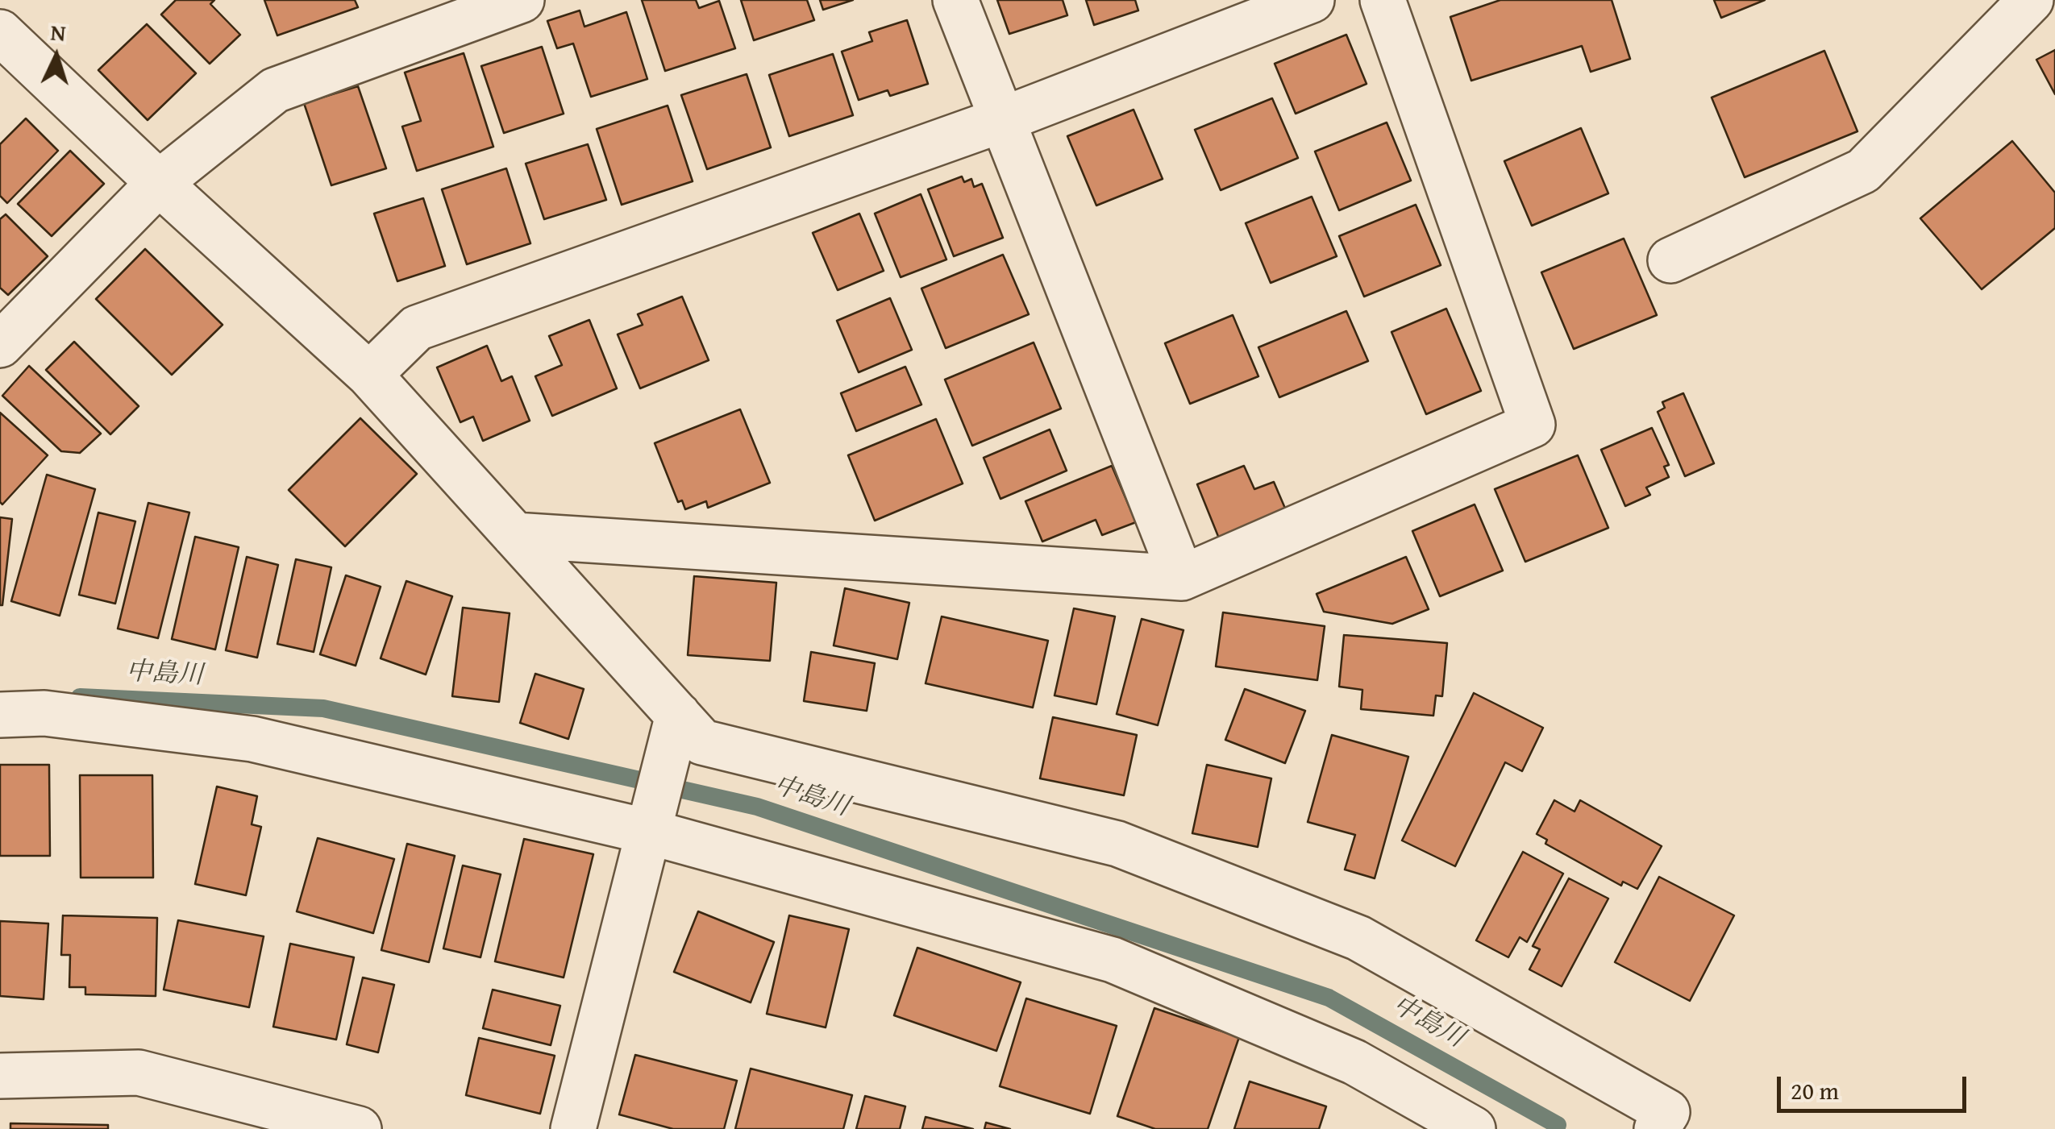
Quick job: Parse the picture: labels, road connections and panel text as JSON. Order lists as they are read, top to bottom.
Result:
{
  "water": ["中島川"],
  "scale_bar": "20 m",
  "north": "top"
}
